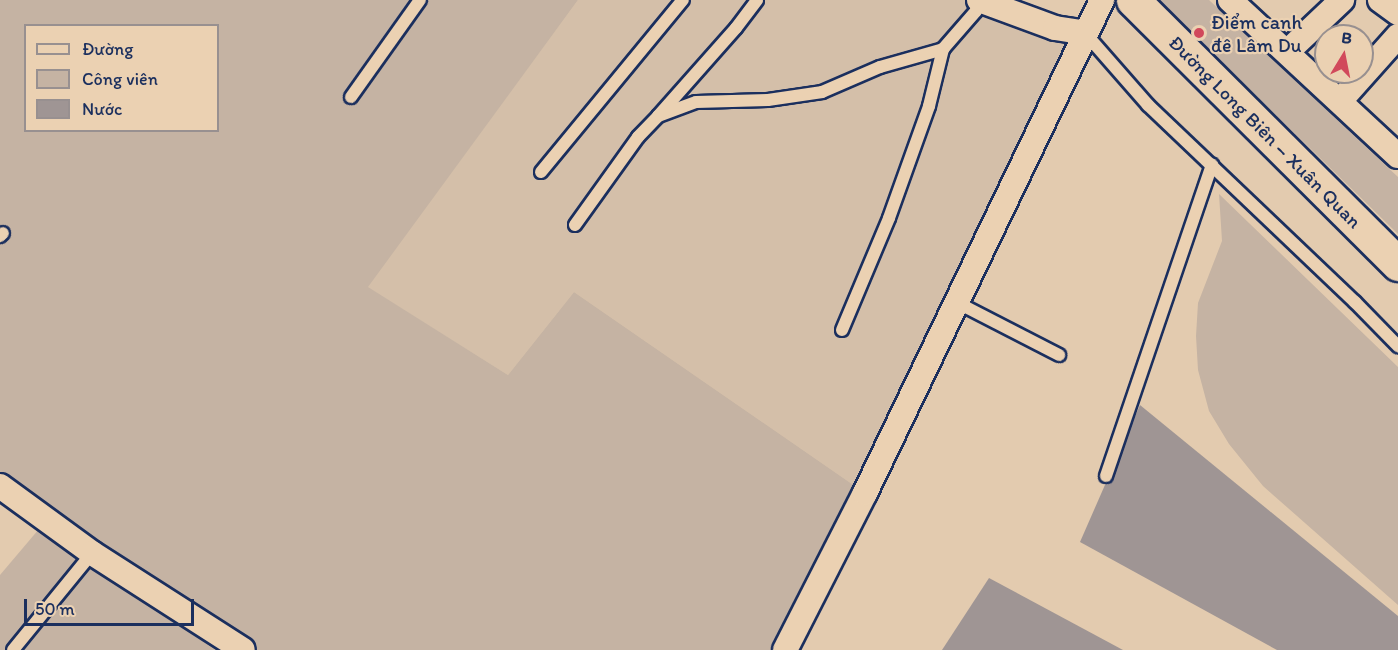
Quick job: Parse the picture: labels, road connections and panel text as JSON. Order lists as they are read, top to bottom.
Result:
{
  "streets": {
    "main road": ["Đường Long Biên – Xuân Quan"]
  },
  "places": ["Điểm canh đê Lâm Du"],
  "legend": ["Đường", "Công viên", "Nước"],
  "scale_bar": "50 m",
  "north": "top"
}
